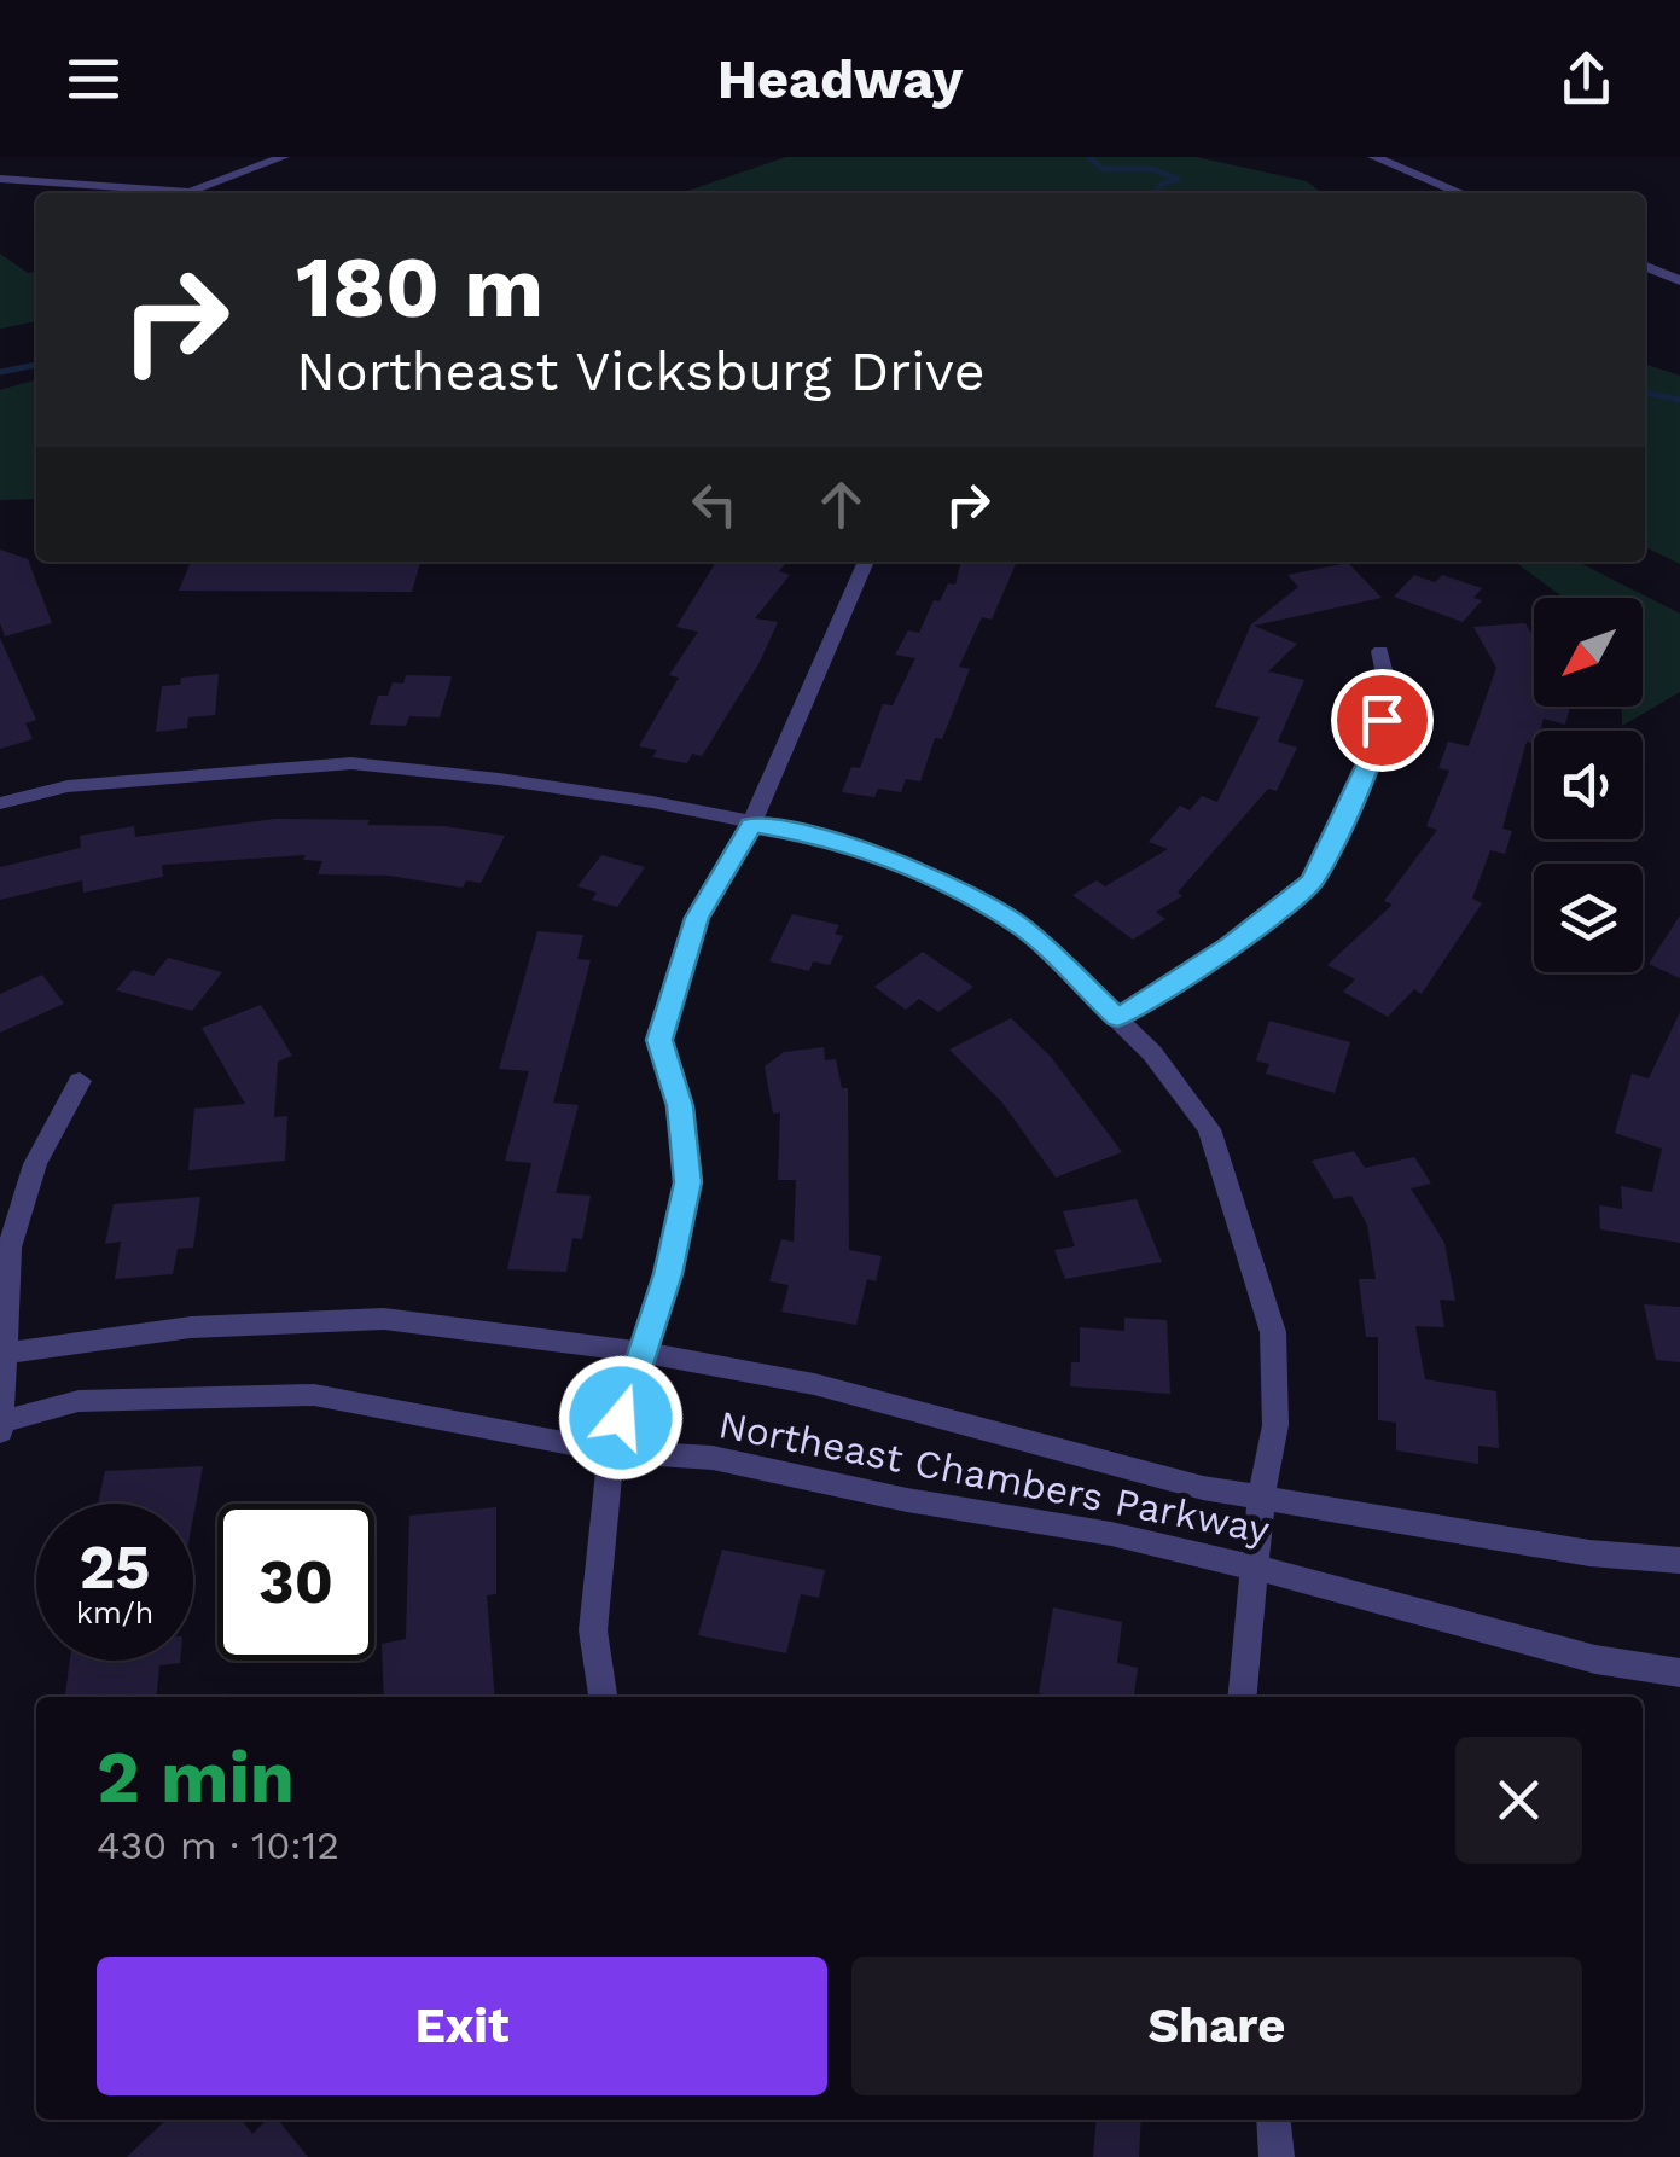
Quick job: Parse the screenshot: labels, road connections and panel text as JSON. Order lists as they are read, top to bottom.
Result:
{
  "streets": {
    "street": ["Northeast Chambers Parkway"]
  },
  "north": "bottom left",
  "page": {
    "header": "Headway",
    "turn": ["180 m", "Northeast Vicksburg Drive"],
    "speed": "25 km/h",
    "limit": "30",
    "heading": ["2 min", "430 m · 10:12"],
    "buttons": ["Exit", "Share"]
  }
}
